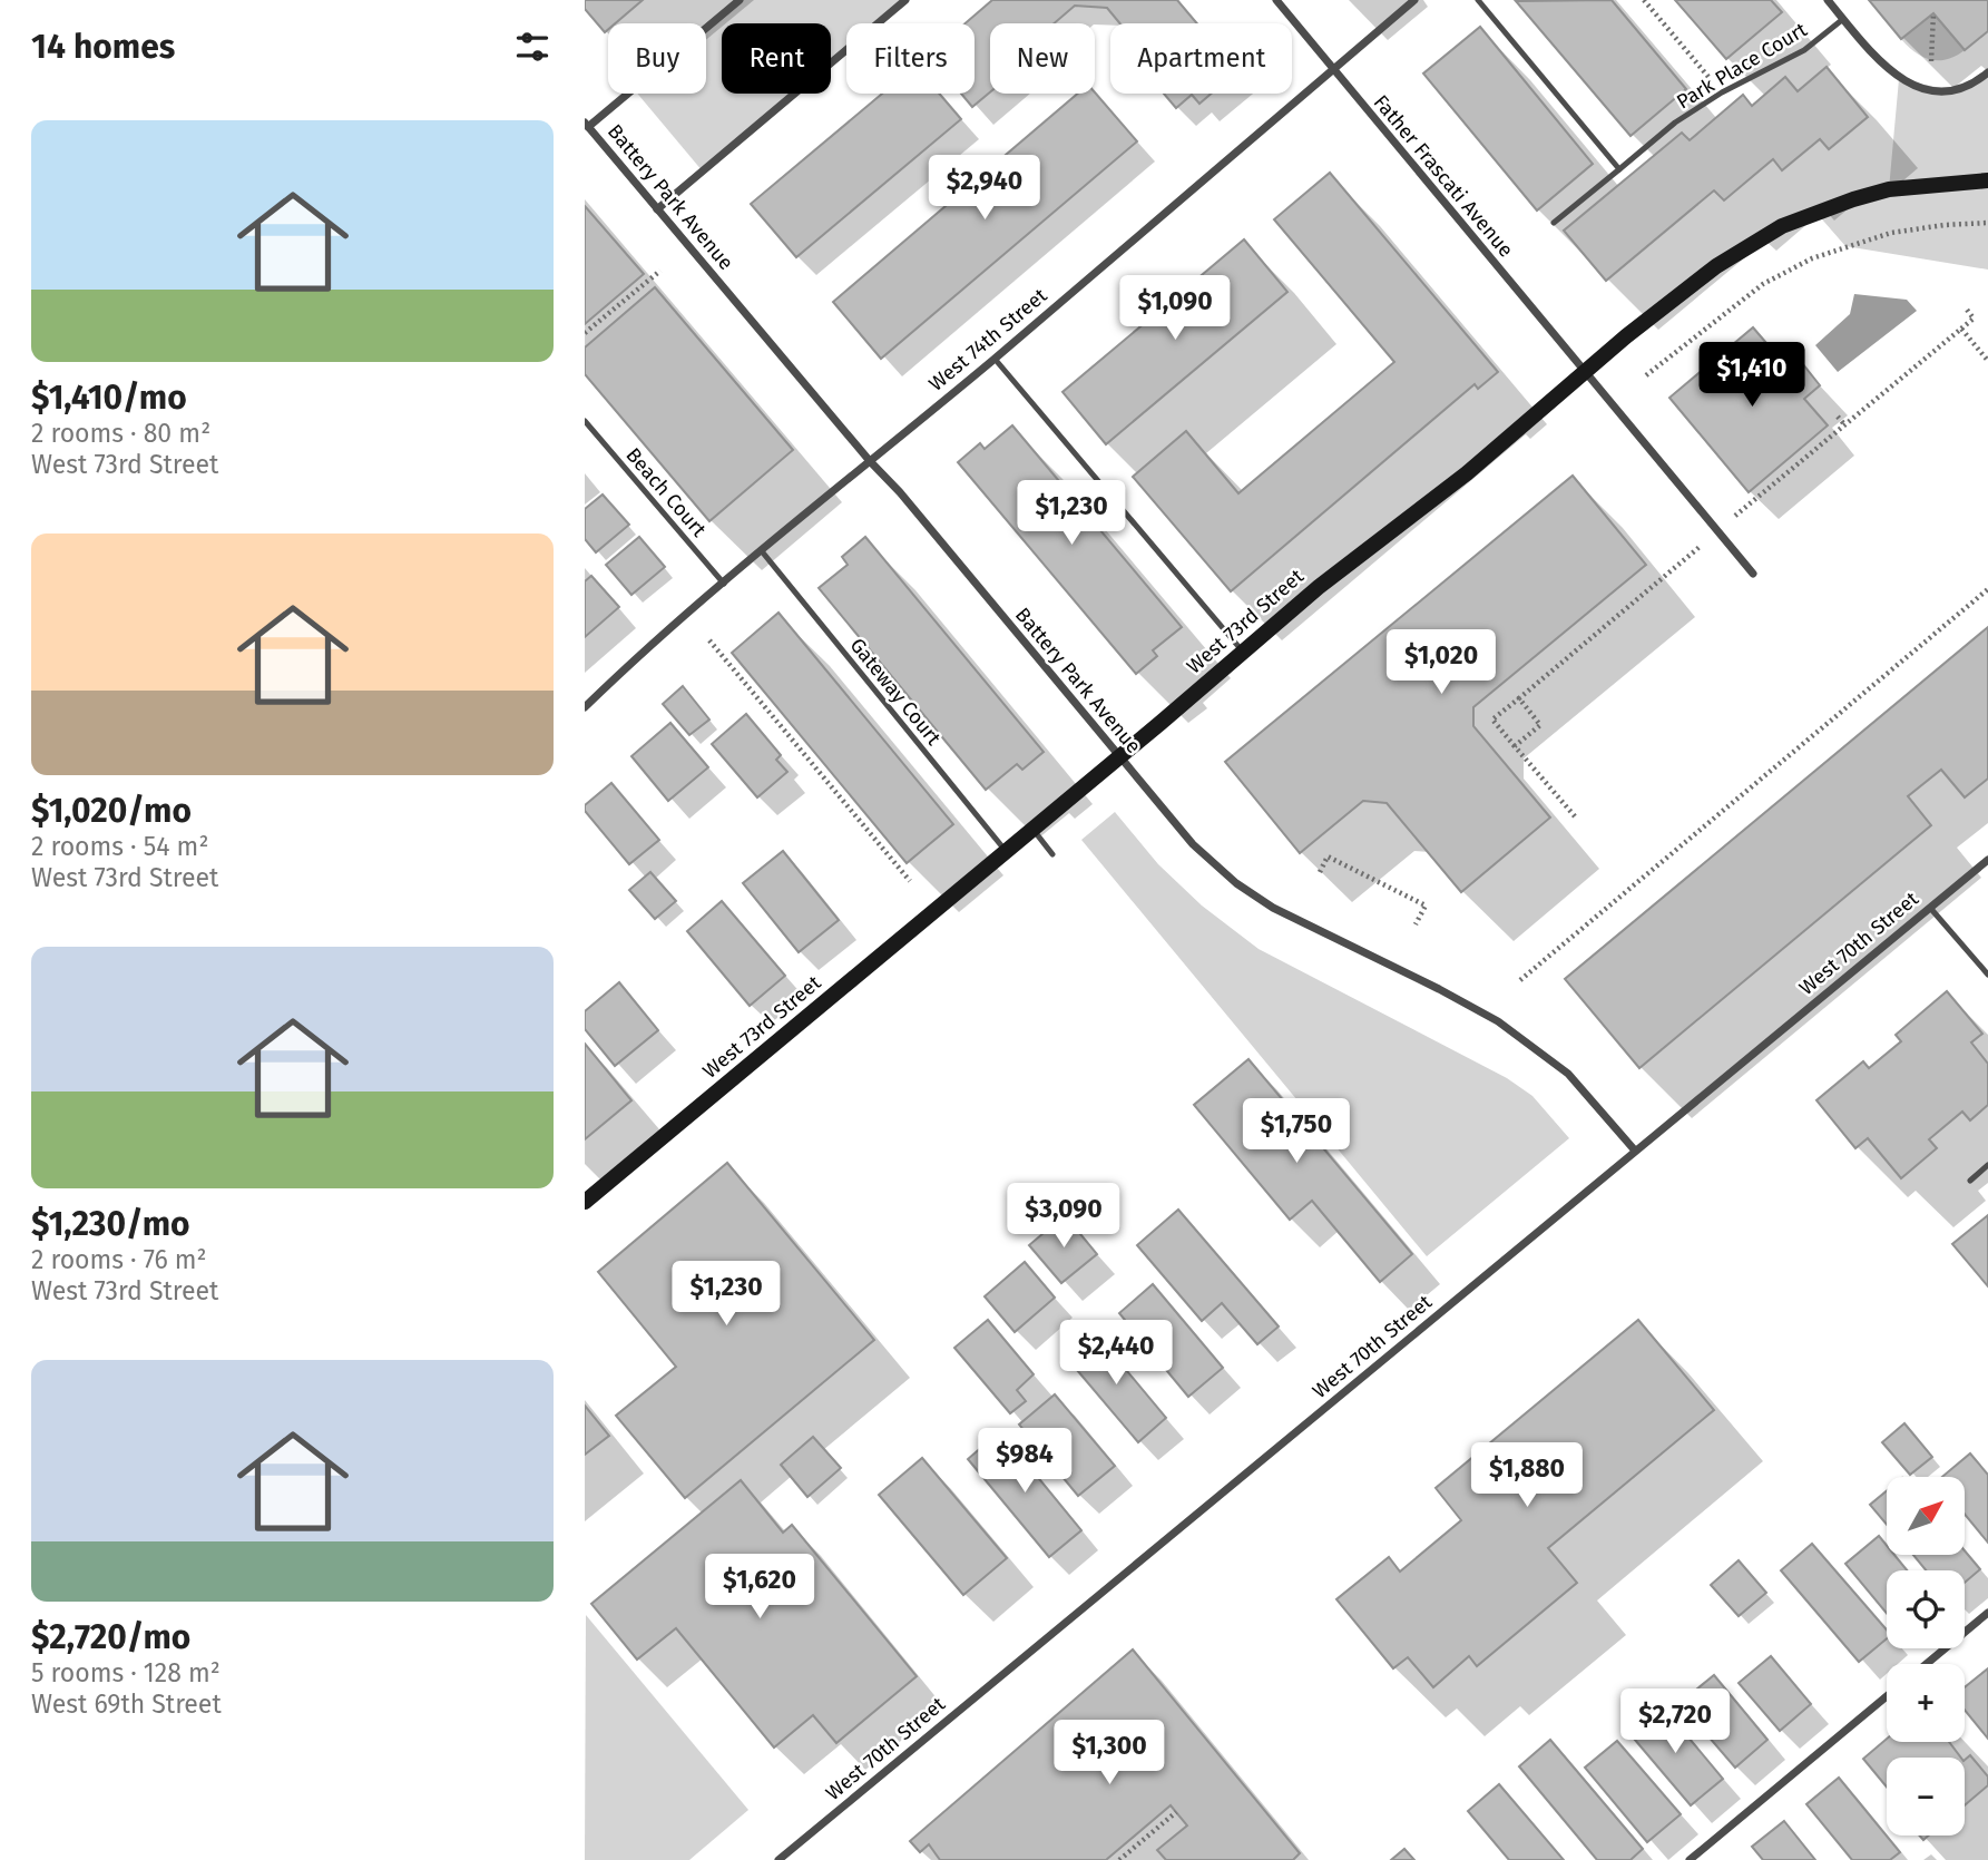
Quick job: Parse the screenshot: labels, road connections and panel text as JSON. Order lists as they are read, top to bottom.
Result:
{
  "streets": {
    "street": [
      "Father Frascati Avenue",
      "Battery Park Avenue",
      "West 74th Street",
      "West 73rd Street",
      "West 70th Street"
    ],
    "lane": ["Park Place Court", "Beach Court", "Gateway Court"]
  },
  "crossings": [
    ["Father Frascati Avenue", "West 74th Street"],
    ["Father Frascati Avenue", "West 73rd Street"],
    ["Battery Park Avenue", "West 74th Street"],
    ["Battery Park Avenue", "West 73rd Street"],
    ["Battery Park Avenue", "West 70th Street"],
    ["West 74th Street", "Beach Court"],
    ["West 74th Street", "Gateway Court"],
    ["West 73rd Street", "Gateway Court"]
  ],
  "north": "top right",
  "page": {
    "heading": "14 homes",
    "chip": [
      "Buy",
      "Rent",
      "Filters",
      "New",
      "Apartment"
    ],
    "list": [
      {
        "name": "$1,410/mo",
        "note": "2 rooms · 80 m² · West 73rd Street"
      },
      {
        "name": "$1,020/mo",
        "note": "2 rooms · 54 m² · West 73rd Street"
      },
      {
        "name": "$1,230/mo",
        "note": "2 rooms · 76 m² · West 73rd Street"
      },
      {
        "name": "$2,720/mo",
        "note": "5 rooms · 128 m² · West 69th Street"
      }
    ],
    "price": [
      "$2,940",
      "$1,090",
      "$1,410",
      "$1,230",
      "$1,020",
      "$1,750",
      "$3,090",
      "$1,230",
      "$2,440",
      "$984",
      "$1,880",
      "$1,620",
      "$2,720",
      "$1,300"
    ],
    "map_buttons": ["+", "−"]
  }
}
